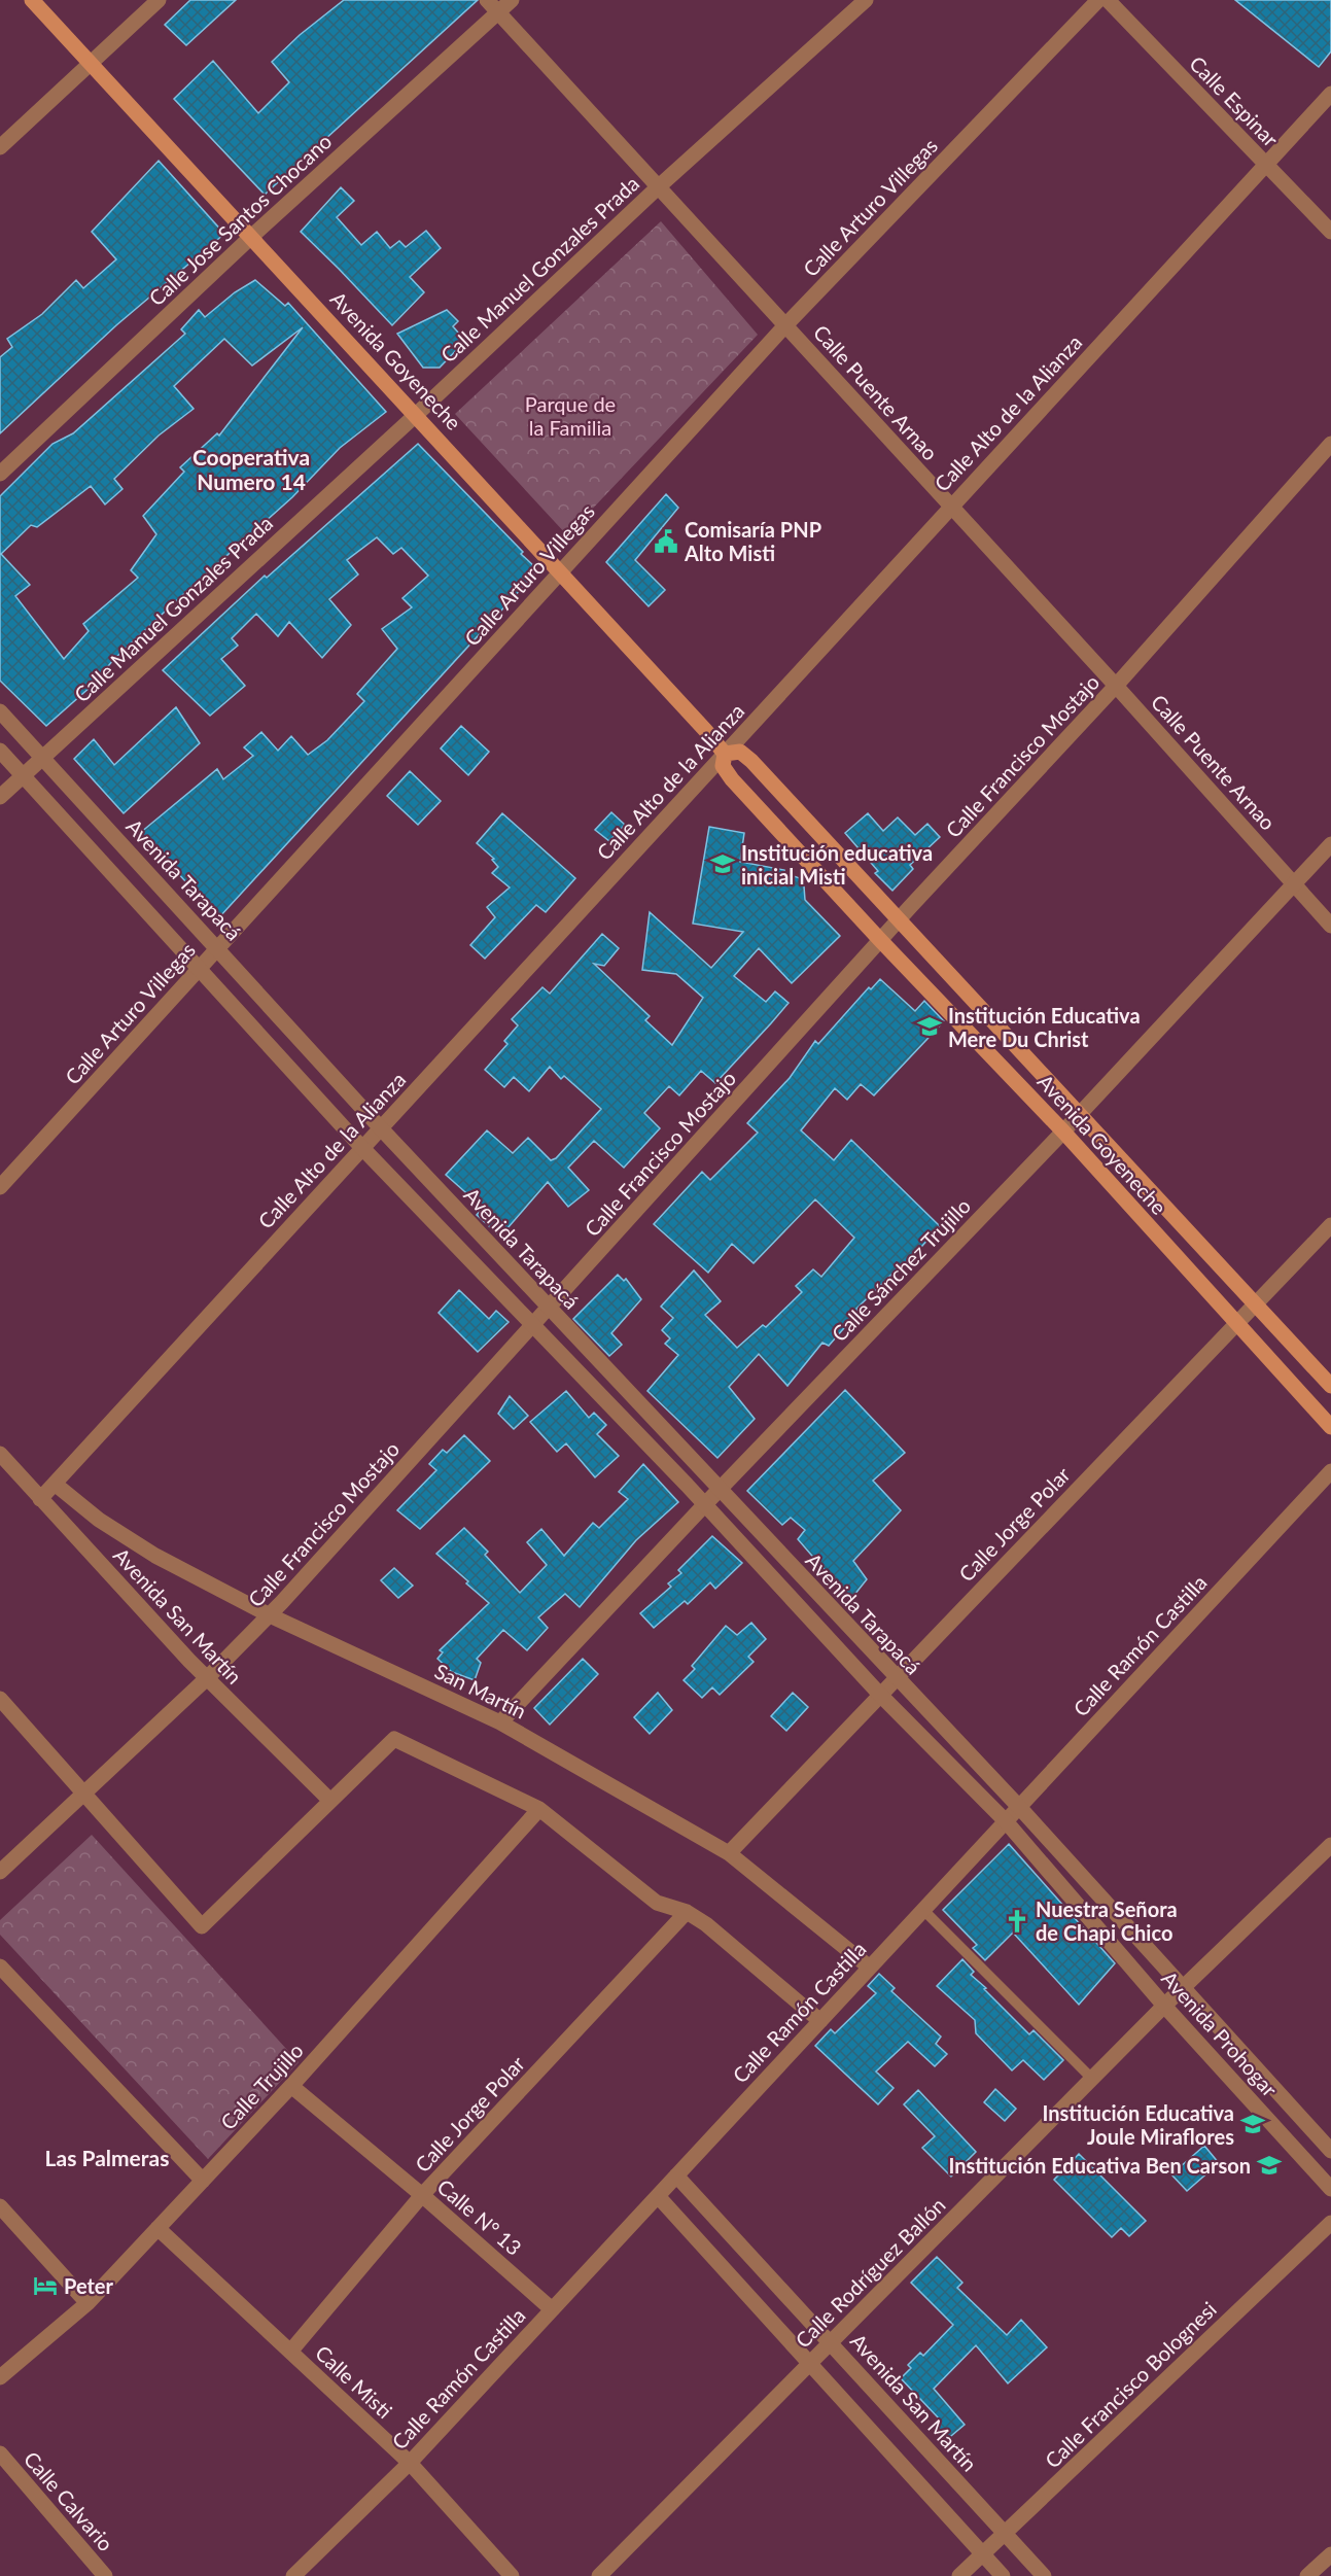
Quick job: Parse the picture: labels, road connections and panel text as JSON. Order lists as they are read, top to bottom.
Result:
{
  "streets": {
    "main road": ["Avenida Goyeneche"],
    "street": [
      "Calle Espinar",
      "Calle Arturo Villegas",
      "Calle Jose Santos Chocano",
      "Calle Manuel Gonzales Prada",
      "Calle Puente Arnao",
      "Calle Alto de la Alianza",
      "Calle Francisco Mostajo",
      "Avenida Tarapacá",
      "Calle Sánchez Trujillo",
      "Calle Jorge Polar",
      "Avenida San Martín",
      "Calle Ramón Castilla",
      "San Martín",
      "Avenida Prohogar",
      "Calle Trujillo",
      "Calle N° 13",
      "Calle Rodríguez Ballón",
      "Calle Misti",
      "Calle Francisco Bolognesi",
      "Calle Calvario"
    ]
  },
  "crossings": [
    ["Calle Espinar", "Calle Alto de la Alianza"],
    ["Calle Arturo Villegas", "Avenida Goyeneche"],
    ["Calle Arturo Villegas", "Calle Puente Arnao"],
    ["Calle Arturo Villegas", "Avenida Tarapacá"],
    ["Calle Jose Santos Chocano", "Avenida Goyeneche"],
    ["Calle Jose Santos Chocano", "Calle Puente Arnao"],
    ["Calle Manuel Gonzales Prada", "Avenida Goyeneche"],
    ["Calle Manuel Gonzales Prada", "Calle Puente Arnao"],
    ["Calle Manuel Gonzales Prada", "Avenida Tarapacá"],
    ["Avenida Goyeneche", "Calle Alto de la Alianza"],
    ["Avenida Goyeneche", "Calle Francisco Mostajo"],
    ["Avenida Goyeneche", "Calle Sánchez Trujillo"],
    ["Avenida Goyeneche", "Calle Jorge Polar"],
    ["Calle Puente Arnao", "Calle Alto de la Alianza"],
    ["Calle Puente Arnao", "Calle Francisco Mostajo"],
    ["Calle Puente Arnao", "Calle Sánchez Trujillo"],
    ["Calle Alto de la Alianza", "Avenida Tarapacá"],
    ["Calle Alto de la Alianza", "Avenida San Martín"],
    ["Calle Alto de la Alianza", "San Martín"],
    ["Calle Francisco Mostajo", "Avenida Tarapacá"],
    ["Calle Francisco Mostajo", "Avenida San Martín"],
    ["Calle Francisco Mostajo", "San Martín"],
    ["Avenida Tarapacá", "Calle Sánchez Trujillo"],
    ["Avenida Tarapacá", "Calle Jorge Polar"],
    ["Avenida Tarapacá", "Calle Ramón Castilla"],
    ["Avenida Tarapacá", "Avenida Prohogar"],
    ["Calle Sánchez Trujillo", "San Martín"],
    ["Calle Jorge Polar", "San Martín"],
    ["Calle Jorge Polar", "Calle N° 13"],
    ["Calle Jorge Polar", "Calle Misti"],
    ["Avenida San Martín", "Calle Ramón Castilla"],
    ["Avenida San Martín", "Calle Rodríguez Ballón"],
    ["Avenida San Martín", "Calle Francisco Bolognesi"],
    ["Calle Ramón Castilla", "San Martín"],
    ["Calle Ramón Castilla", "Avenida Prohogar"],
    ["Calle Ramón Castilla", "Calle N° 13"],
    ["Calle Ramón Castilla", "Calle Misti"],
    ["Avenida Prohogar", "Calle Rodríguez Ballón"],
    ["Calle Trujillo", "Calle N° 13"],
    ["Calle Trujillo", "Calle Misti"]
  ],
  "districts": ["Cooperativa Numero 14", "Las Palmeras"],
  "parks": ["Parque de la Familia"],
  "places": {
    "public building": ["Comisaría PNP Alto Misti"],
    "school or university": [
      "Institución educativa inicial Misti",
      "Institución Educativa Mere Du Christ",
      "Institución Educativa Joule Miraflores",
      "Institución Educativa Ben Carson"
    ],
    "church": ["Nuestra Señora de Chapi Chico"],
    "hotel": ["Peter"]
  }
}
